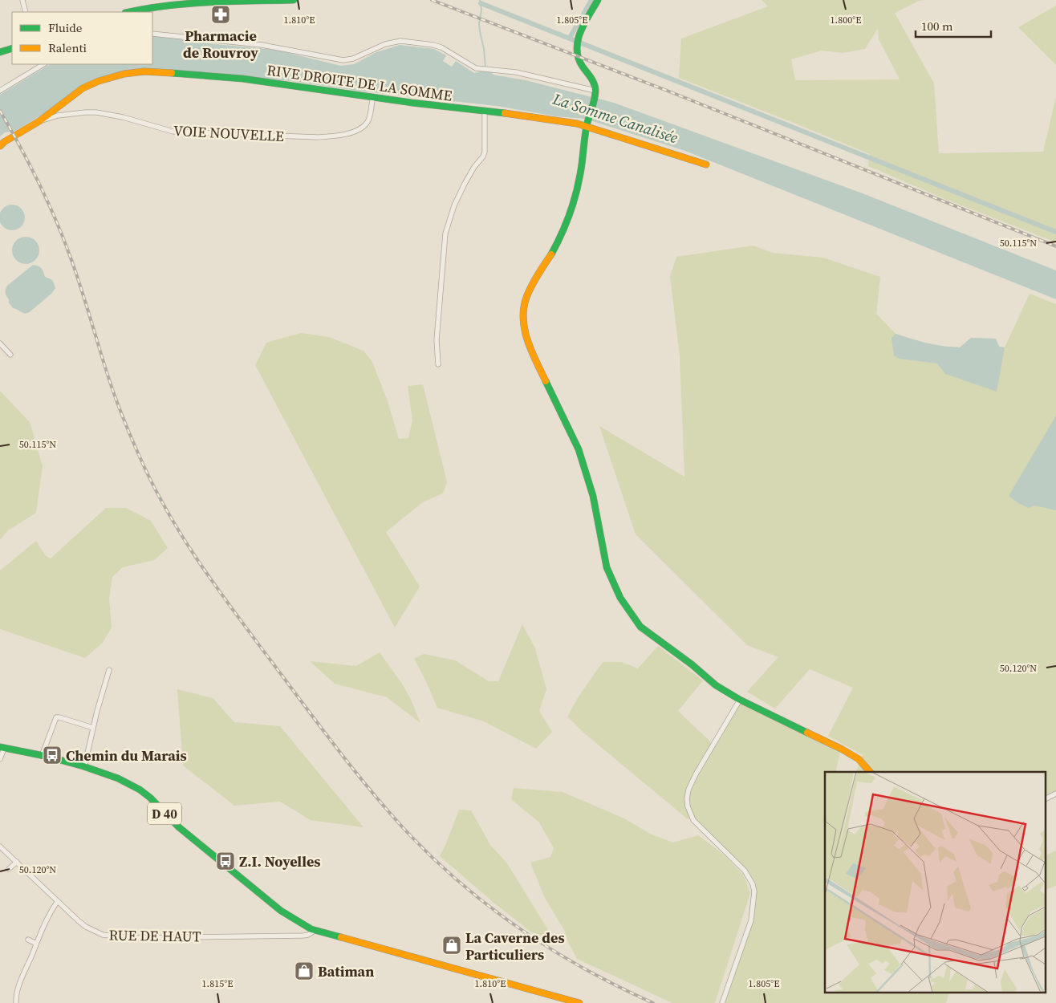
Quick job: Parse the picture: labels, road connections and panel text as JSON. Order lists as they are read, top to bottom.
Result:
{
  "streets": {
    "street": [
      "RIVE DROITE DE LA SOMME",
      "VOIE NOUVELLE",
      "D 40",
      "RUE DE HAUT"
    ]
  },
  "crossings": [
    ["RIVE DROITE DE LA SOMME", "VOIE NOUVELLE"],
    ["D 40", "RUE DE HAUT"]
  ],
  "water": ["La Somme Canalisée"],
  "places": {
    "pharmacy": ["Pharmacie de Rouvroy"],
    "bus stop": ["Chemin du Marais", "Z.I. Noyelles"],
    "shop": ["La Caverne des Particuliers", "Batiman"]
  },
  "legend": ["Fluide", "Ralenti"],
  "scale_bar": "100 m",
  "coordinates": [
    "1.810°E",
    "1.805°E",
    "1.800°E",
    "50.115°N",
    "50.120°N",
    "1.815°E"
  ]
}
